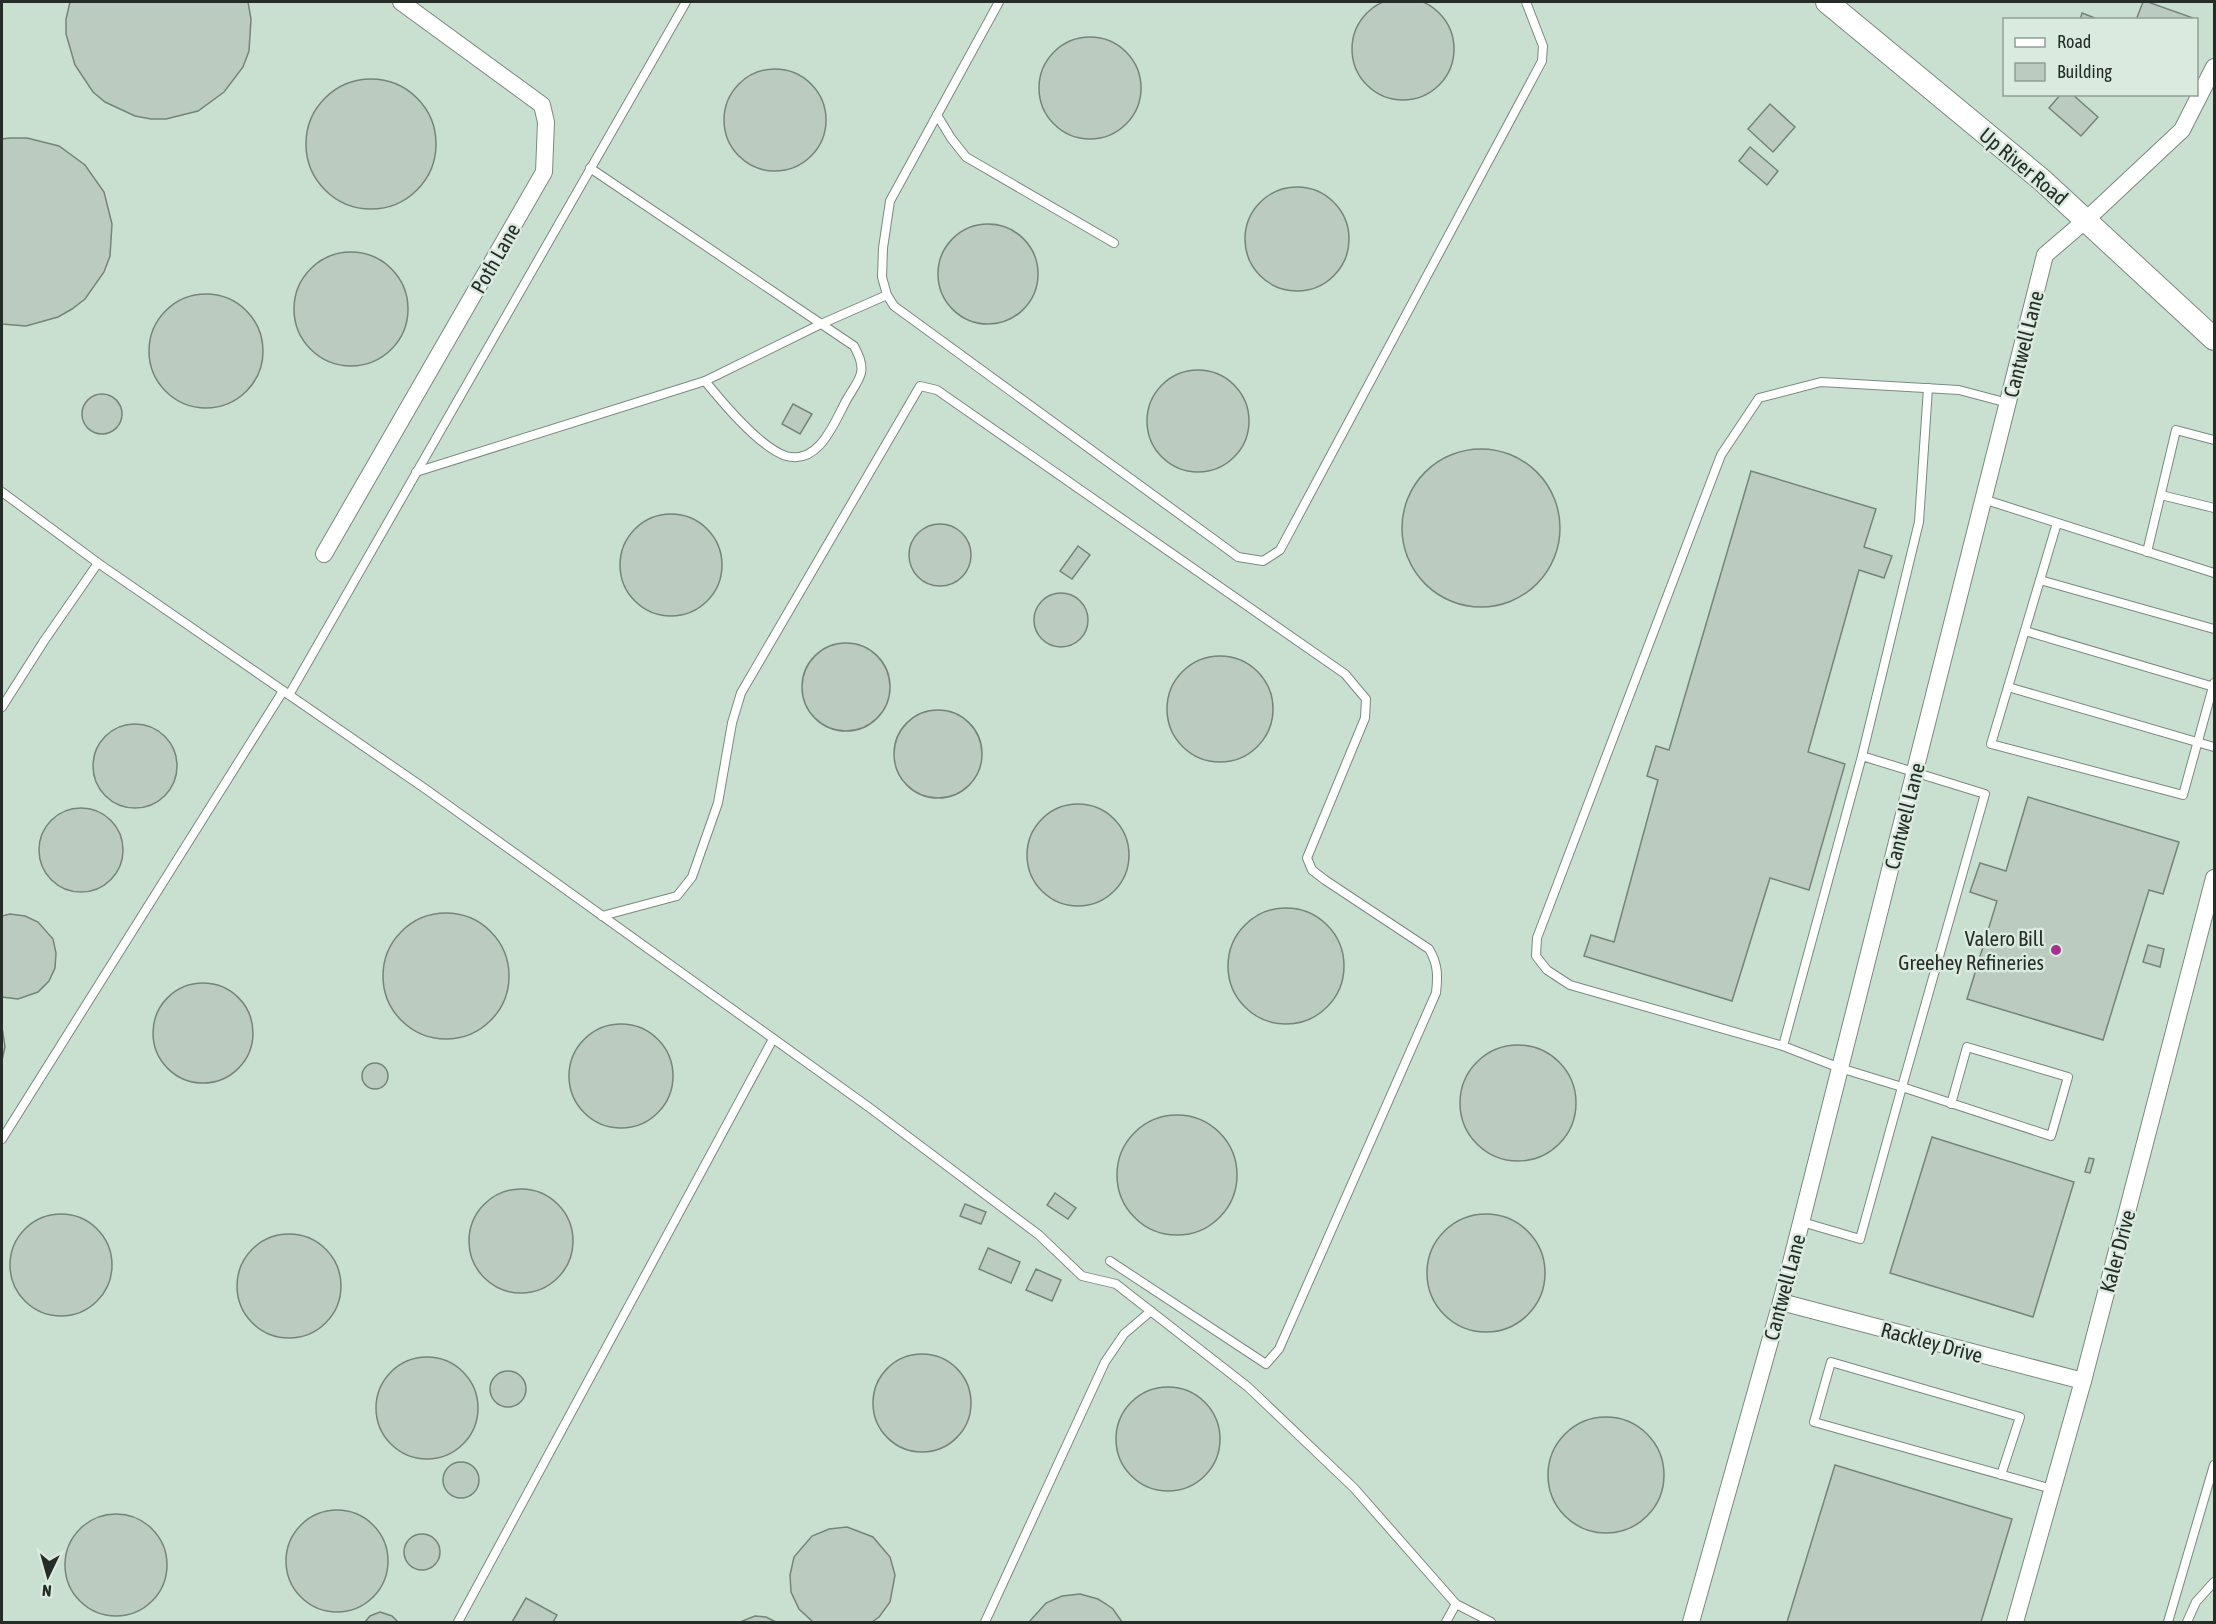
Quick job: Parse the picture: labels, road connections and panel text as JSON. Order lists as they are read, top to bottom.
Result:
{
  "streets": {
    "street": [
      "Up River Road",
      "Poth Lane",
      "Cantwell Lane",
      "Kaler Drive",
      "Rackley Drive"
    ]
  },
  "crossings": [
    ["Up River Road", "Cantwell Lane"],
    ["Cantwell Lane", "Rackley Drive"],
    ["Kaler Drive", "Rackley Drive"]
  ],
  "places": ["Valero Bill Greehey Refineries"],
  "legend": ["Road", "Building"],
  "north": "bottom"
}
